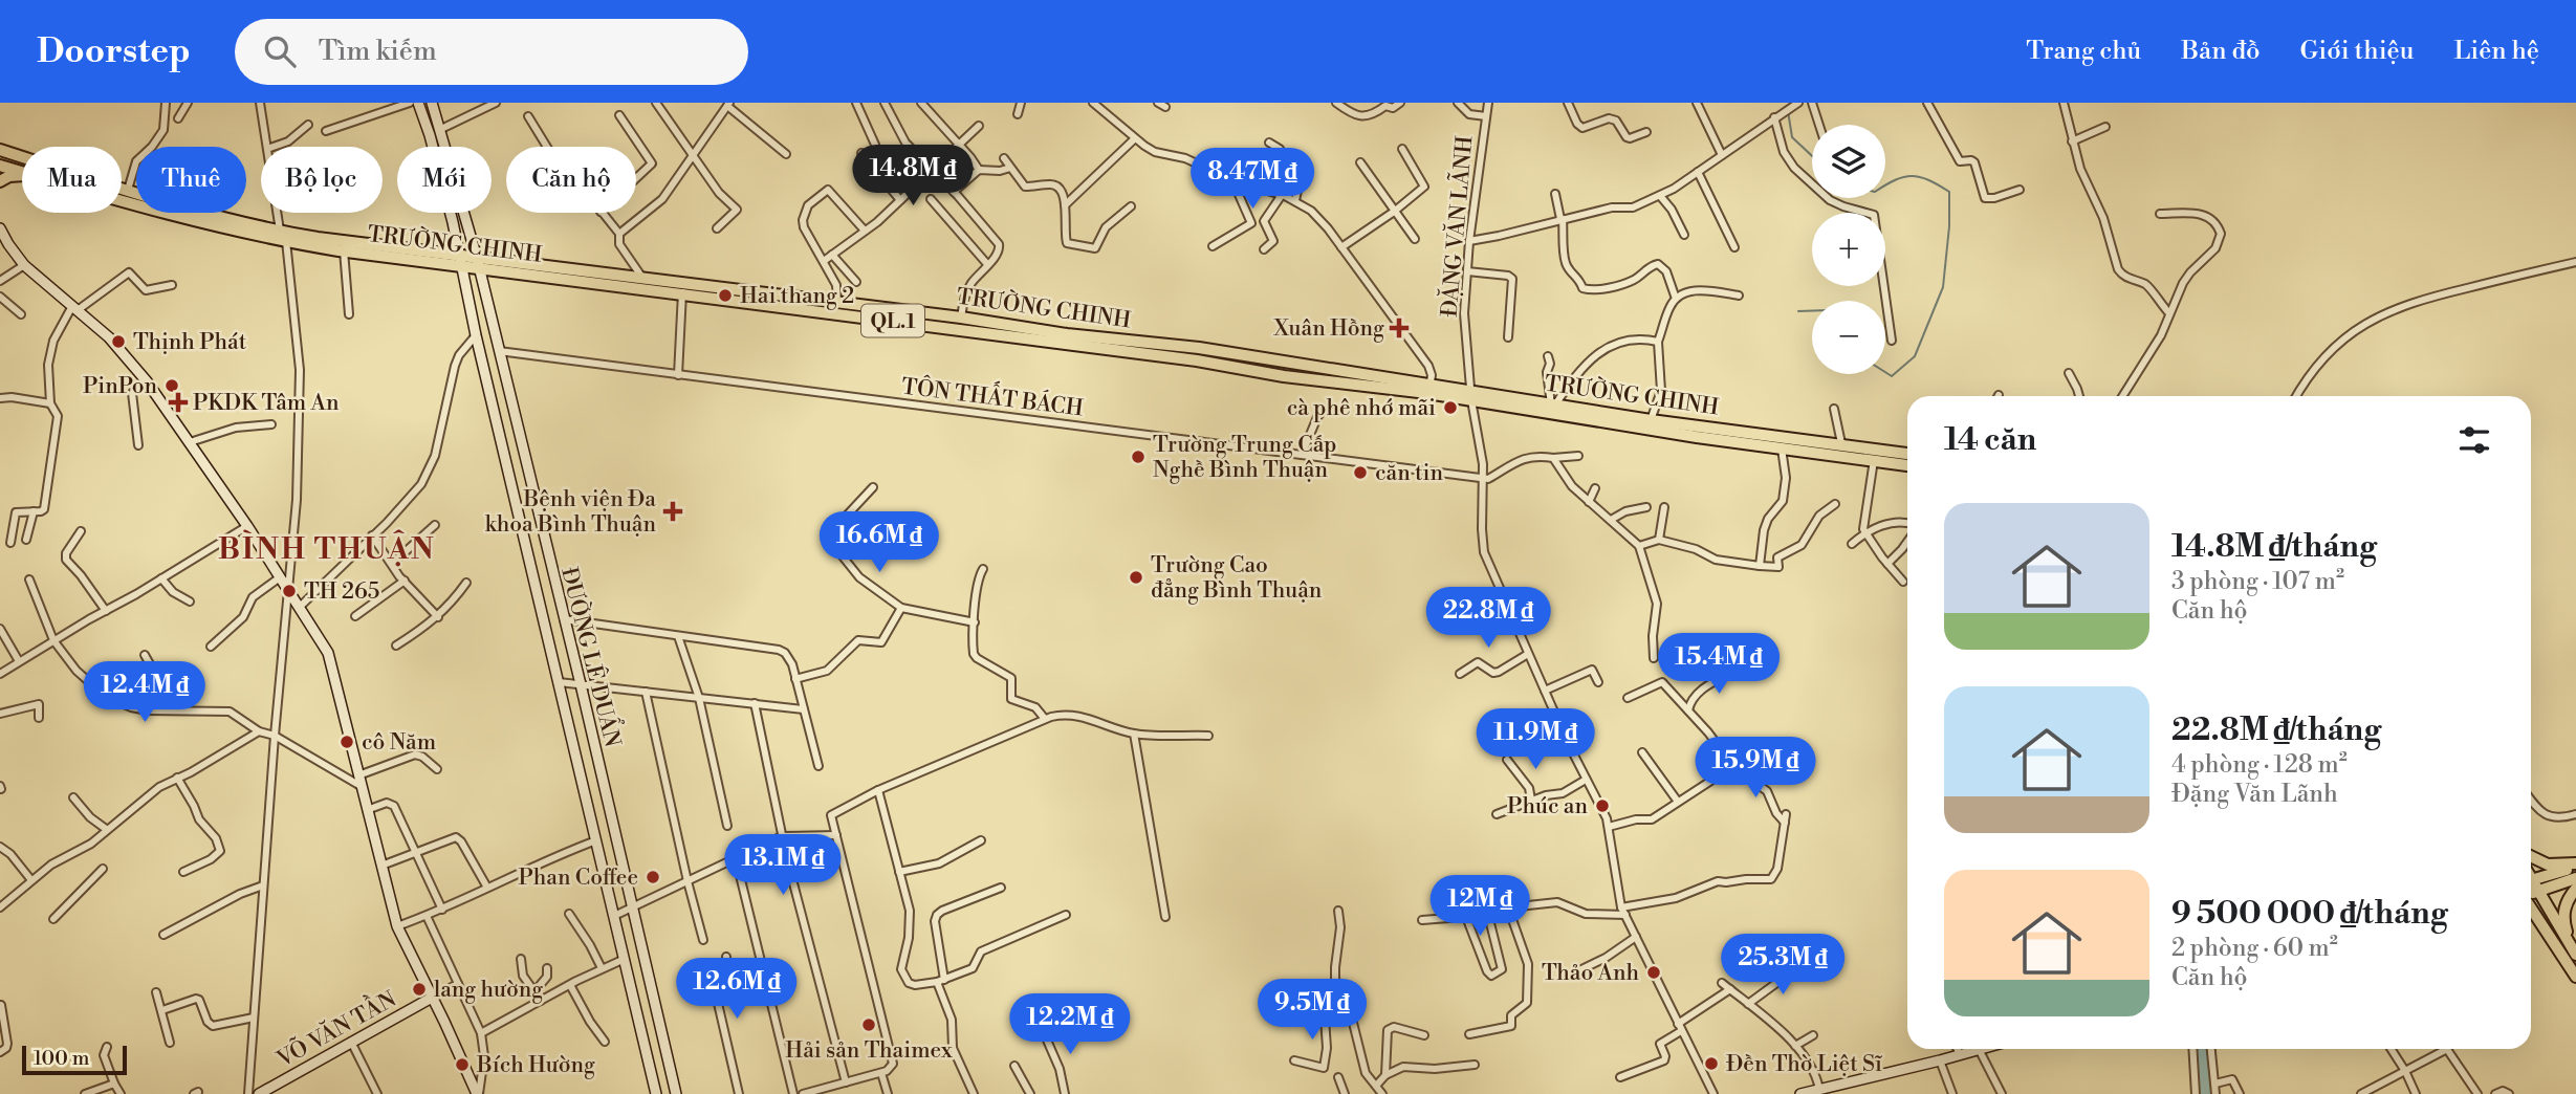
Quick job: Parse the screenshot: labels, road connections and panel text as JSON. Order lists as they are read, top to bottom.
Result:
{
  "streets": {
    "highway": ["TRƯỜNG CHINH", "QL.1"],
    "street": [
      "ĐẶNG VĂN LÃNH",
      "TÔN THẤT BÁCH",
      "ĐƯỜNG LÊ DUẨN",
      "VÕ VĂN TẦN"
    ]
  },
  "crossings": [
    ["ĐẶNG VĂN LÃNH", "TRƯỜNG CHINH"],
    ["ĐẶNG VĂN LÃNH", "TÔN THẤT BÁCH"],
    ["TRƯỜNG CHINH", "ĐƯỜNG LÊ DUẨN"],
    ["TÔN THẤT BÁCH", "ĐƯỜNG LÊ DUẨN"]
  ],
  "districts": ["BÌNH THUẬN"],
  "places": {
    "other": [
      "Hai thang 2",
      "Thịnh Phát",
      "PinPon",
      "cà phê nhớ mãi",
      "Trường Trung Cấp Nghề Bình Thuận",
      "căn tin",
      "Trường Cao đẳng Bình Thuận",
      "TH 265",
      "cô Năm",
      "Phúc an",
      "Phan Coffee",
      "Thảo Anh",
      "lang hường",
      "Hải sản Thaimex",
      "Đền Thờ Liệt Sĩ",
      "Bích Hường"
    ],
    "health": ["Xuân Hồng", "PKDK Tâm An", "Bệnh viện Đa khoa Bình Thuận"]
  },
  "scale_bar": "100 m",
  "page": {
    "header": "Doorstep",
    "search": "Tìm kiếm",
    "nav": [
      "Trang chủ",
      "Bản đồ",
      "Giới thiệu",
      "Liên hệ"
    ],
    "map_buttons": ["+", "−"],
    "price": [
      "14.8M ₫",
      "8.47M ₫",
      "16.6M ₫",
      "22.8M ₫",
      "15.4M ₫",
      "12.4M ₫",
      "11.9M ₫",
      "15.9M ₫",
      "13.1M ₫",
      "12M ₫",
      "25.3M ₫",
      "12.6M ₫",
      "9.5M ₫",
      "12.2M ₫"
    ],
    "chip": [
      "Mua",
      "Thuê",
      "Bộ lọc",
      "Mới",
      "Căn hộ"
    ],
    "heading": "14 căn",
    "list": [
      {
        "name": "14.8M ₫/tháng",
        "note": "3 phòng · 107 m² · Căn hộ"
      },
      {
        "name": "22.8M ₫/tháng",
        "note": "4 phòng · 128 m² · Đặng Văn Lãnh"
      },
      {
        "name": "9 500 000 ₫/tháng",
        "note": "2 phòng · 60 m² · Căn hộ"
      }
    ],
    "scale": "100 m"
  }
}
